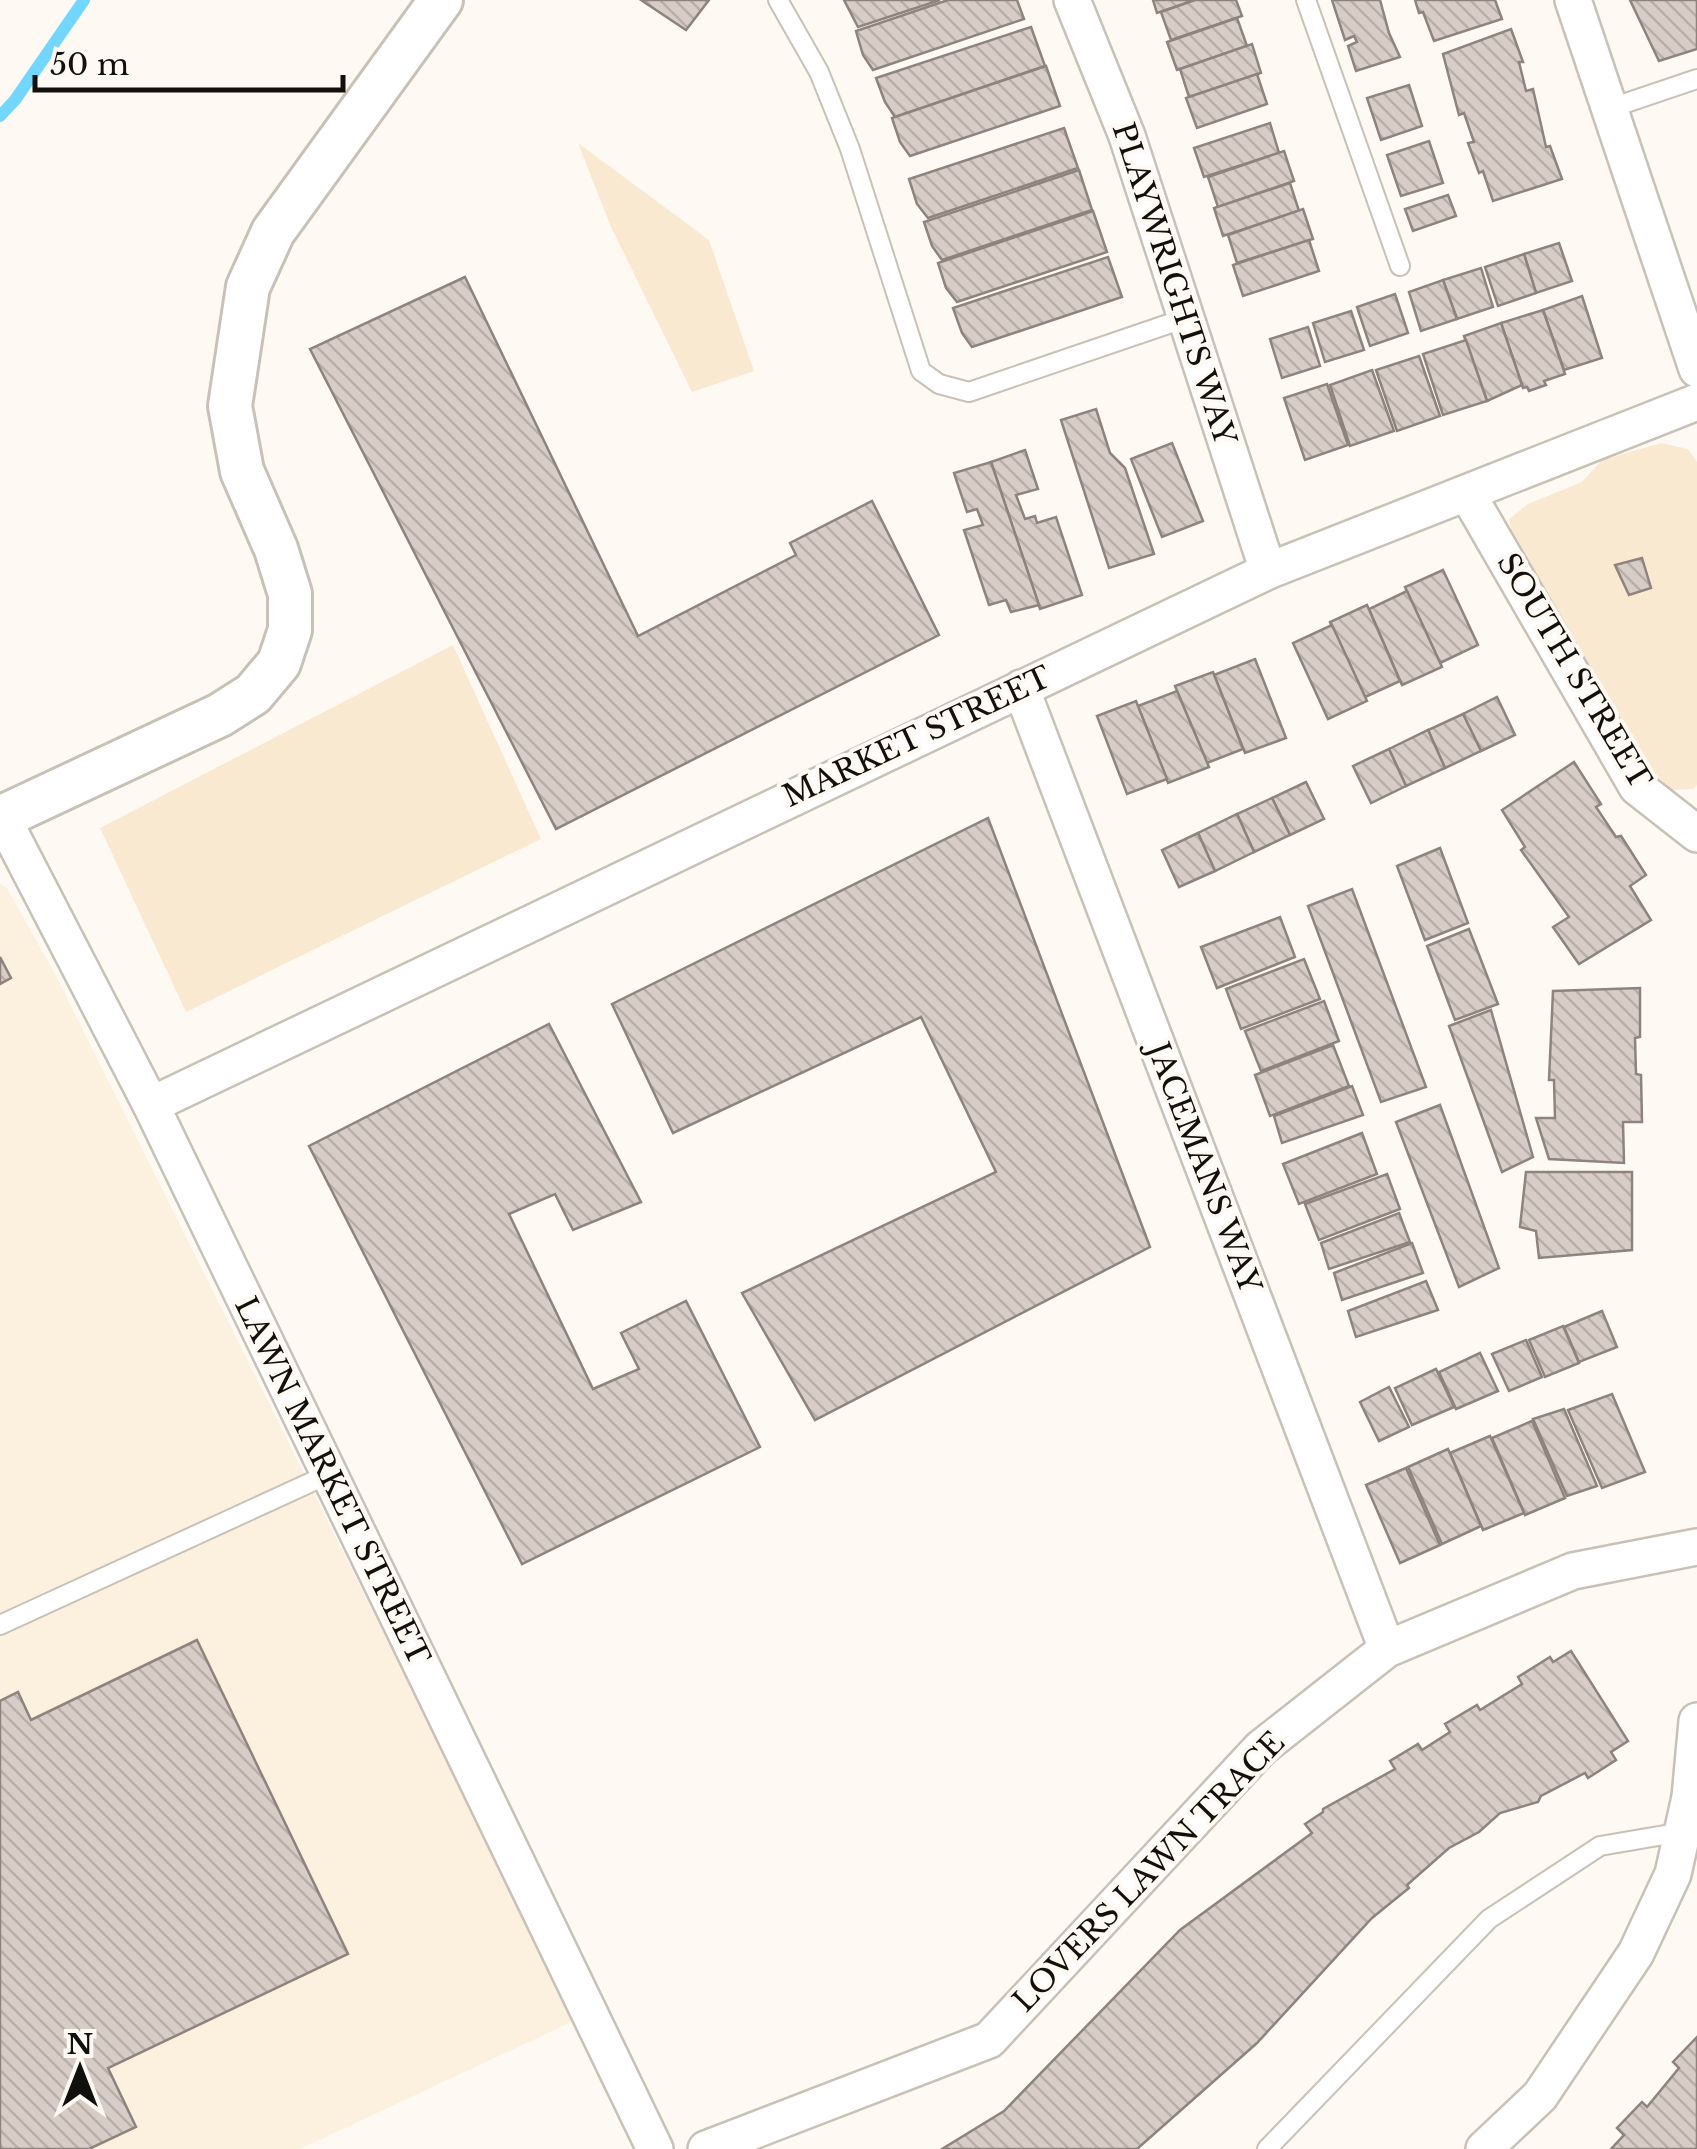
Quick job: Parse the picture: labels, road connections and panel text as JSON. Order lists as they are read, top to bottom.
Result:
{
  "streets": {
    "street": [
      "PLAYWRIGHTS WAY",
      "SOUTH STREET",
      "MARKET STREET",
      "JACEMANS WAY",
      "LAWN MARKET STREET",
      "LOVERS LAWN TRACE"
    ]
  },
  "crossings": [
    ["PLAYWRIGHTS WAY", "MARKET STREET"],
    ["SOUTH STREET", "MARKET STREET"],
    ["MARKET STREET", "JACEMANS WAY"],
    ["MARKET STREET", "LAWN MARKET STREET"],
    ["JACEMANS WAY", "LOVERS LAWN TRACE"]
  ],
  "scale_bar": "50 m",
  "north": "top"
}
